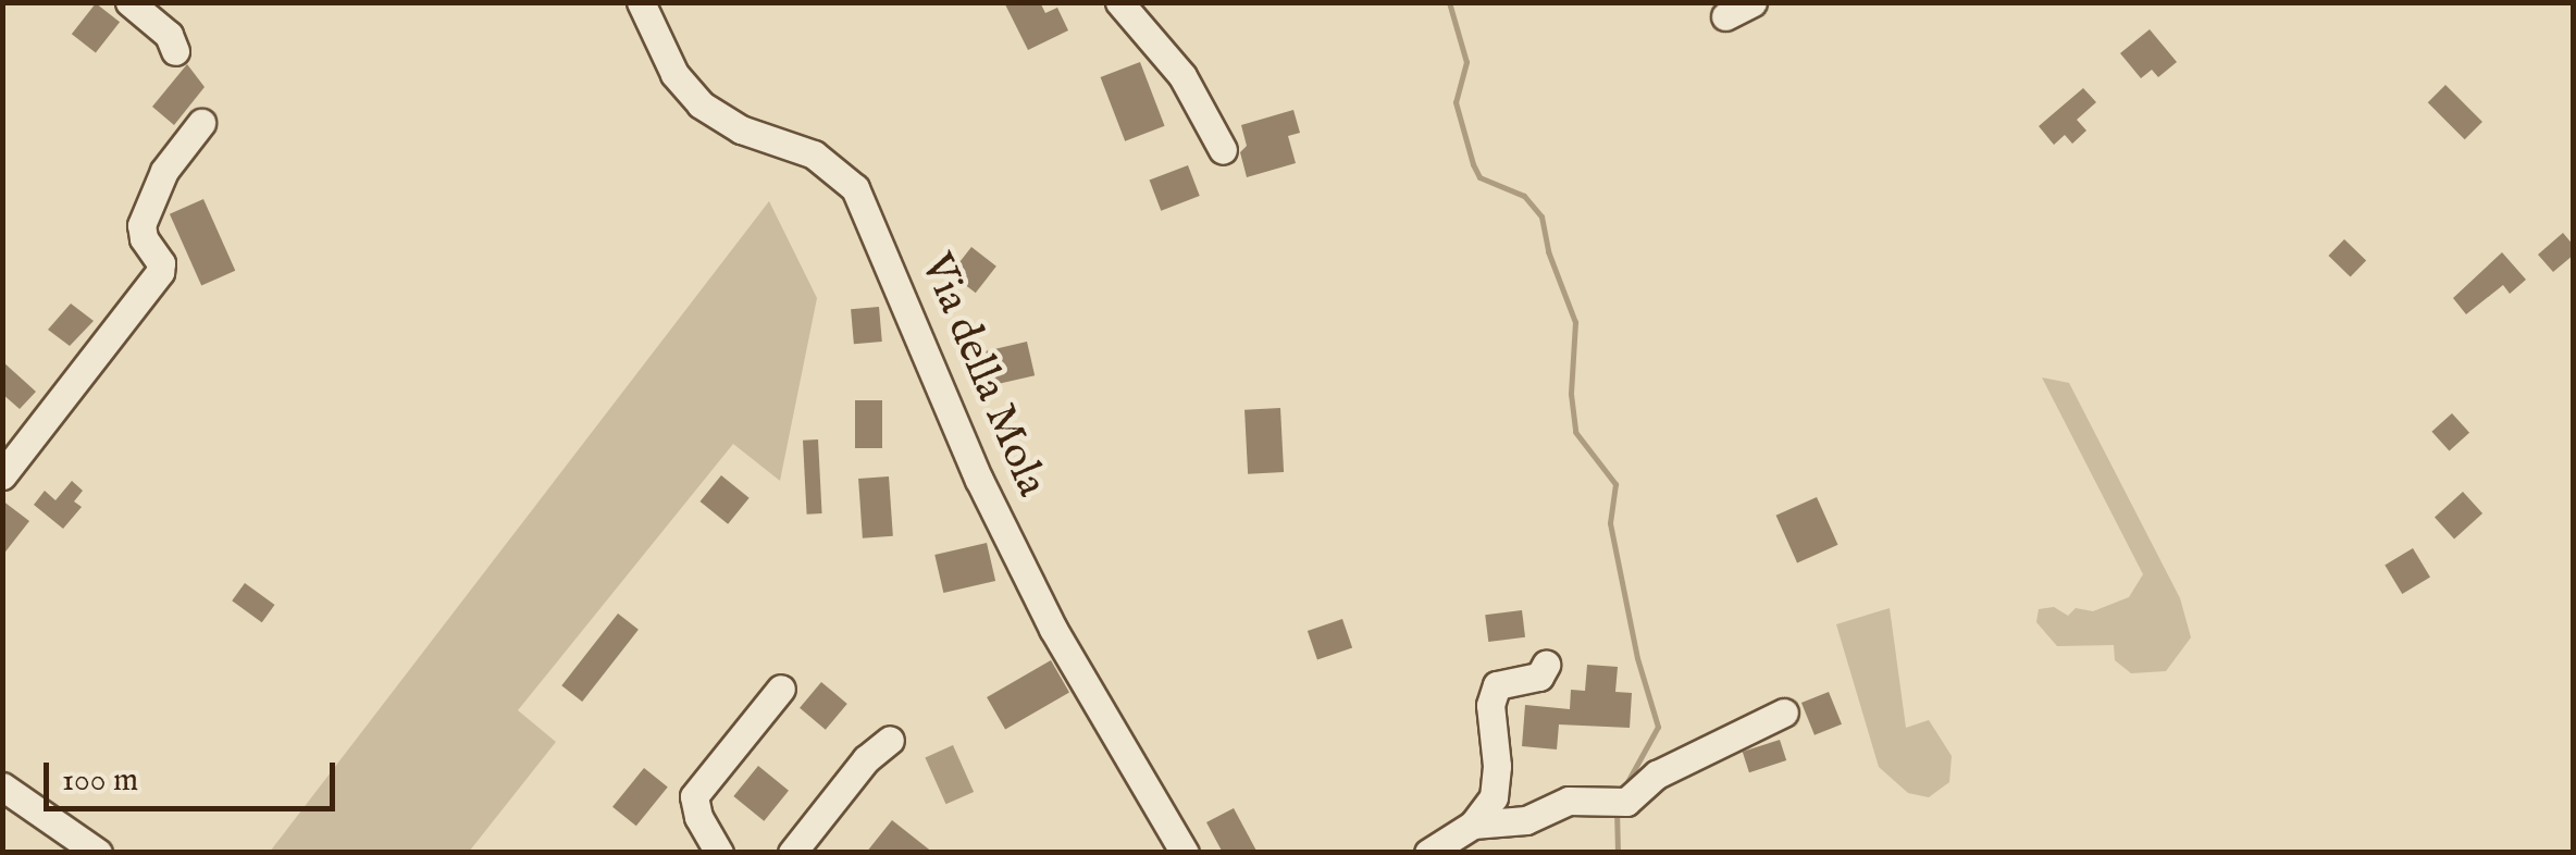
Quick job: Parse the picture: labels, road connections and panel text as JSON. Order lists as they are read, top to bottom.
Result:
{
  "streets": {
    "street": ["Via della Mola"]
  },
  "scale_bar": "100 m"
}
